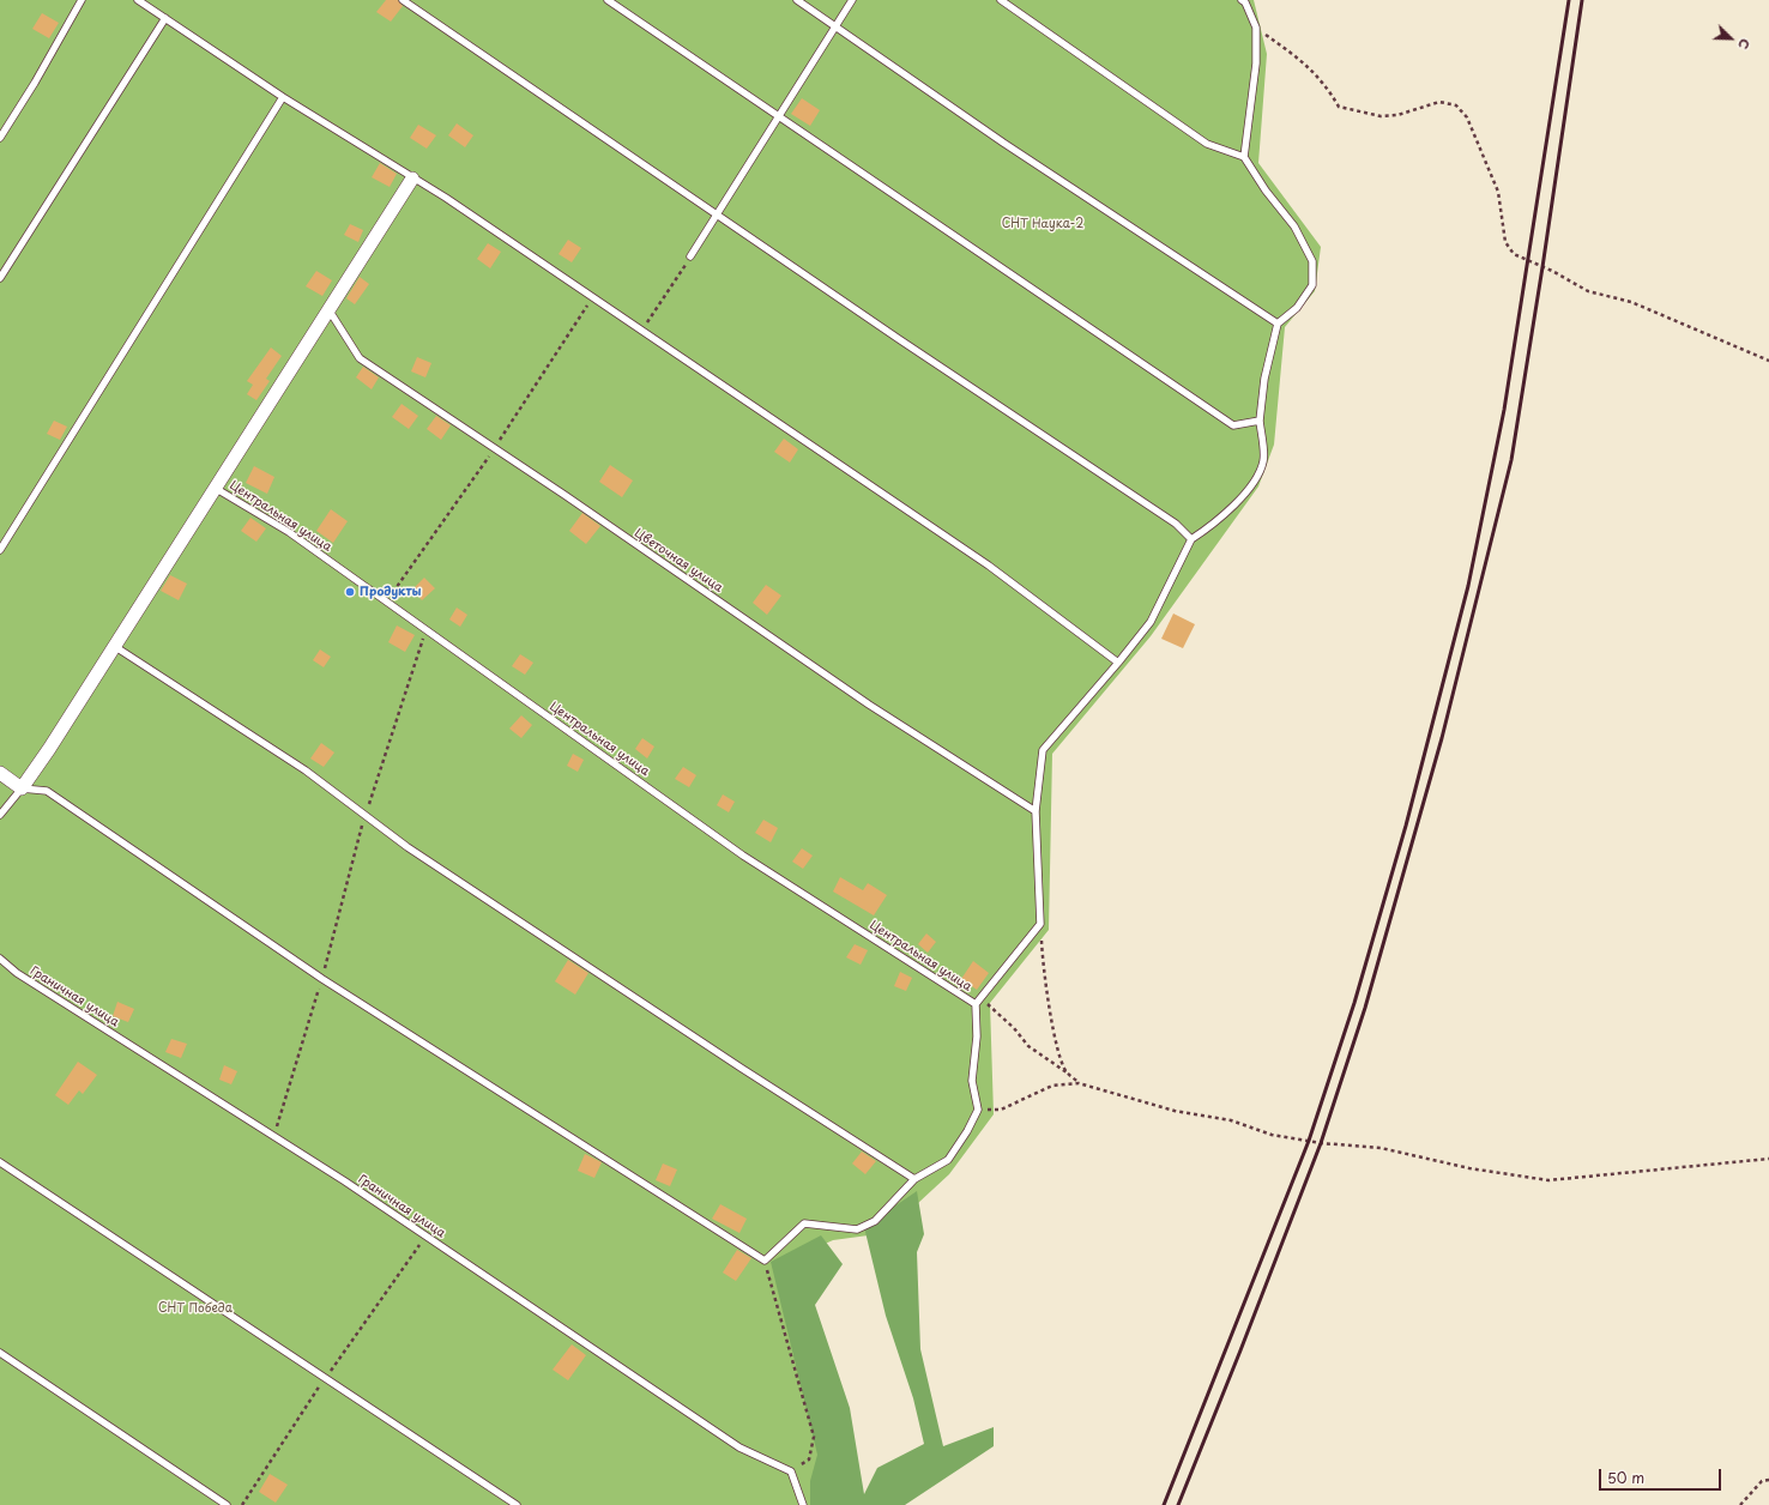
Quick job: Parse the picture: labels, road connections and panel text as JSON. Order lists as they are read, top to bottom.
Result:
{
  "streets": {
    "lane": ["Центральная улица", "Цветочная улица", "Граничная улица"]
  },
  "parks": ["СНТ Наука-2", "СНТ Победа"],
  "places": ["Продукты"],
  "scale_bar": "50 m",
  "north": "bottom right"
}
